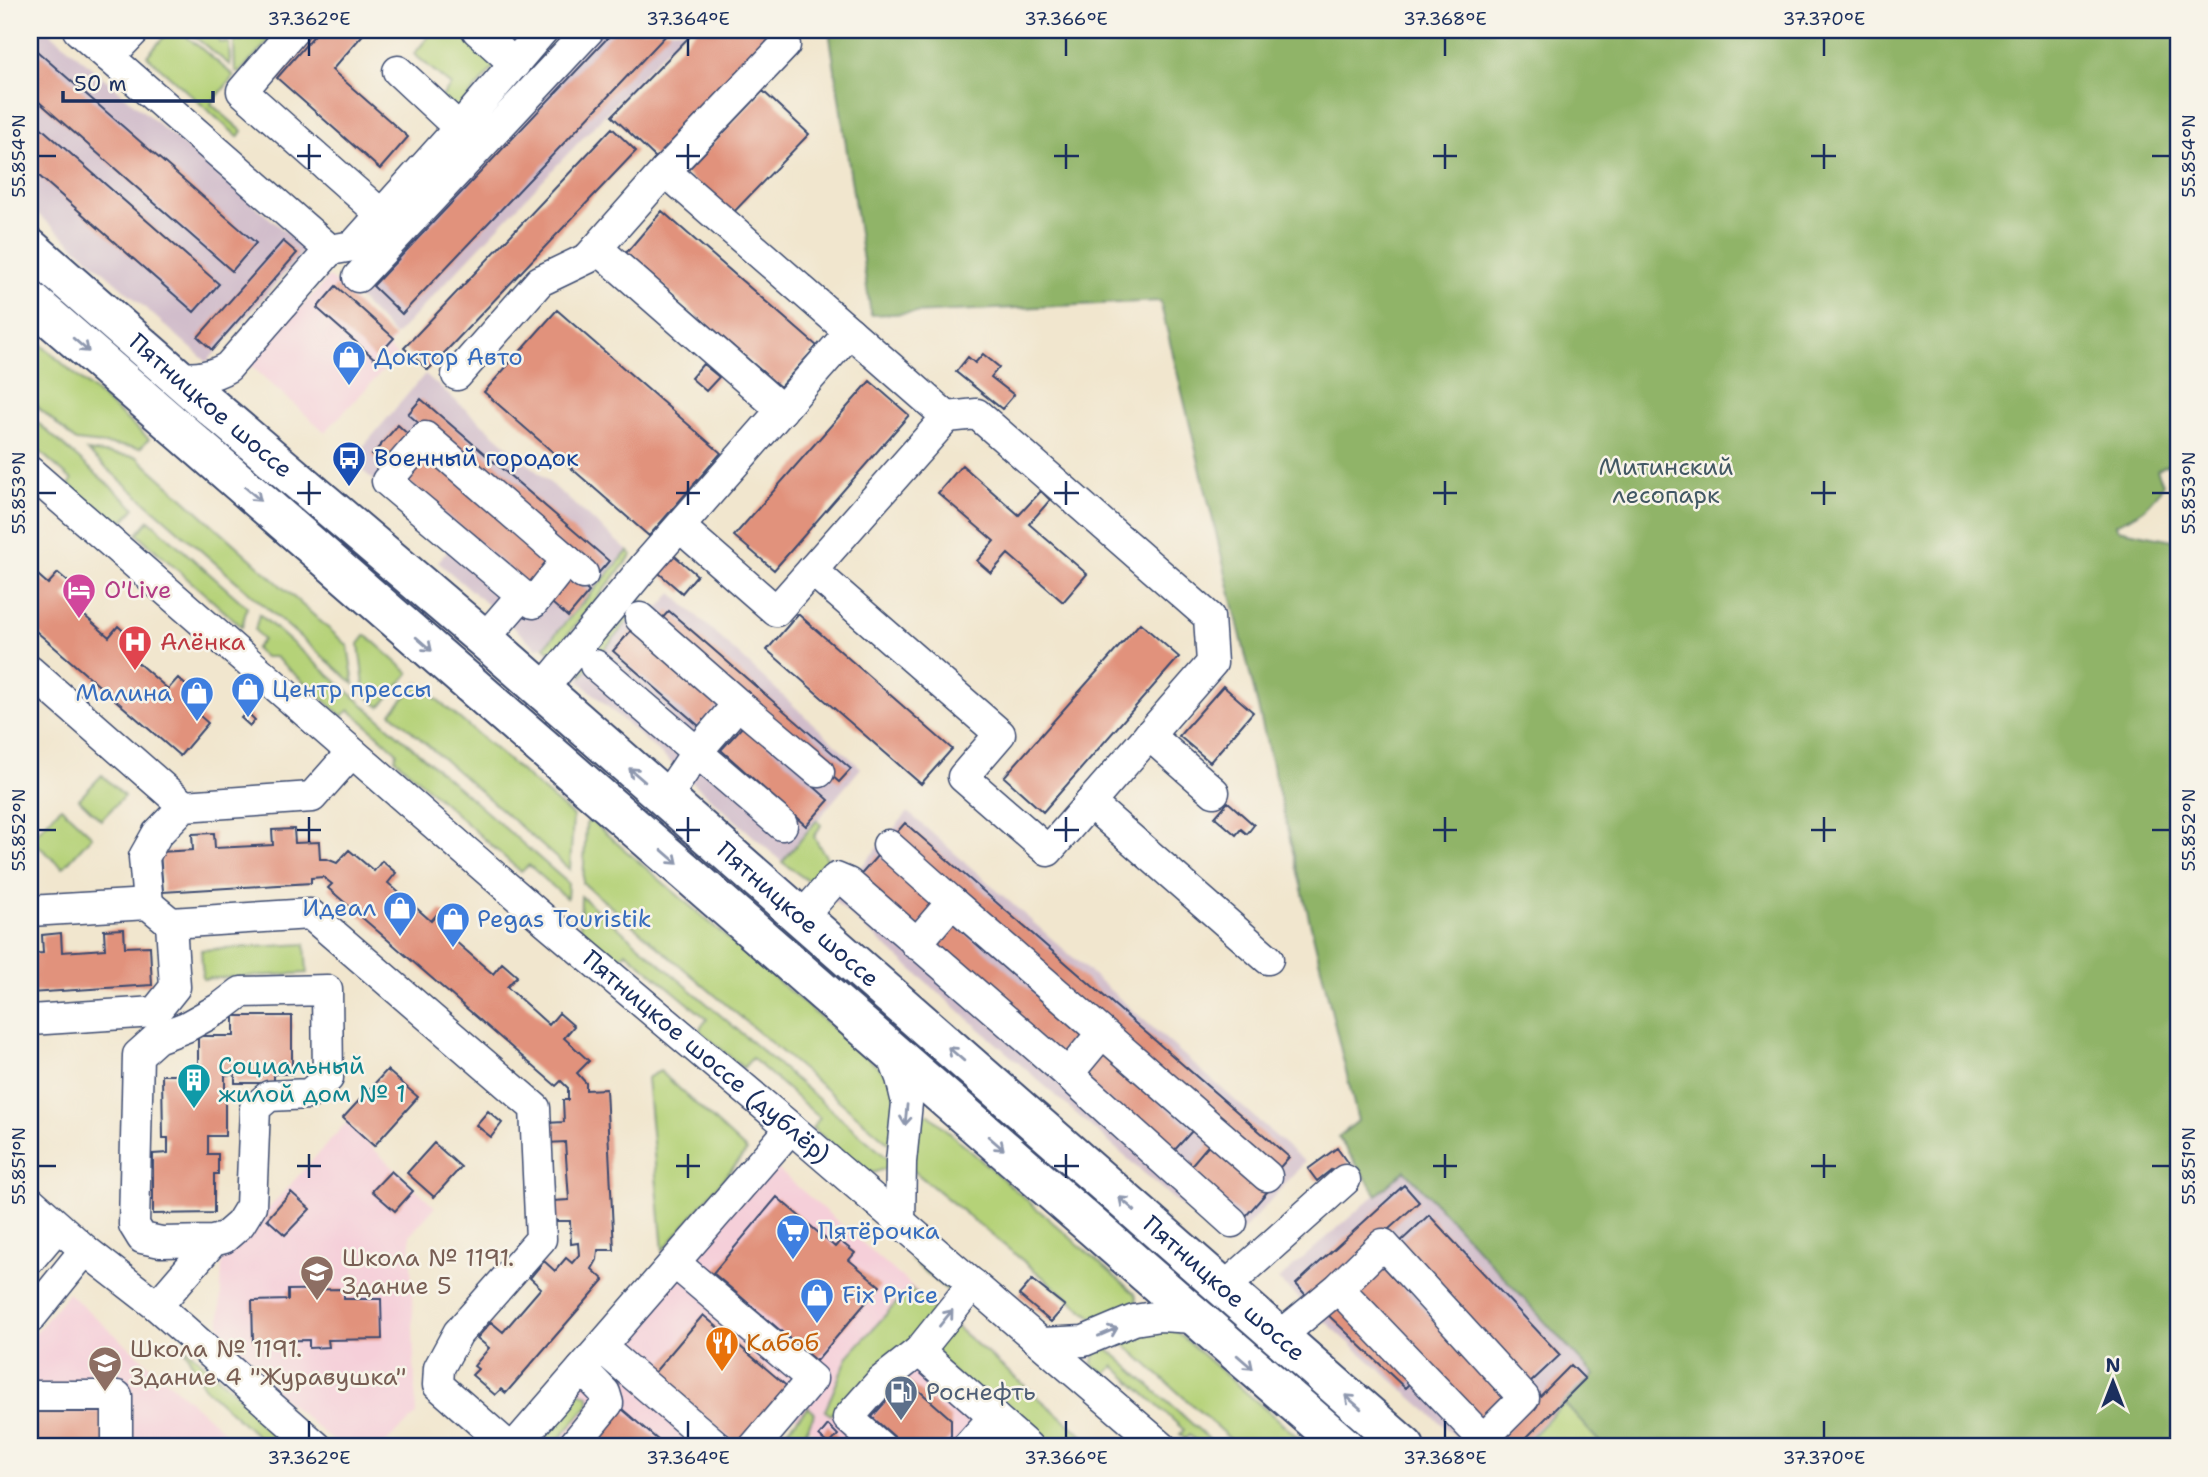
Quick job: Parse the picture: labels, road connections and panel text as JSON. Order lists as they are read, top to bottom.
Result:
{
  "streets": {
    "main road": ["Пятницкое шоссе"],
    "street": ["Пятницкое шоссе (дублёр)"]
  },
  "parks": ["Митинский лесопарк"],
  "places": {
    "shop": [
      "Доктор Авто",
      "Центр прессы",
      "Малина",
      "Идеал",
      "Pegas Touristik",
      "Fix Price"
    ],
    "bus stop": ["Военный городок"],
    "hotel": ["O'Live"],
    "hospital": ["Алёнка"],
    "building": ["Социальный жилой дом № 1"],
    "supermarket": ["Пятёрочка"],
    "school or university": ["Школа № 1191. Здание 5", "Школа № 1191. Здание 4 \"Журавушка\""],
    "restaurant": ["Кабоб"],
    "fuel station": ["Роснефть"]
  },
  "scale_bar": "50 m",
  "north": "top",
  "coordinates": [
    "37.362°E",
    "37.364°E",
    "37.366°E",
    "37.368°E",
    "37.370°E",
    "55.854°N",
    "55.853°N",
    "55.852°N",
    "55.851°N"
  ]
}
